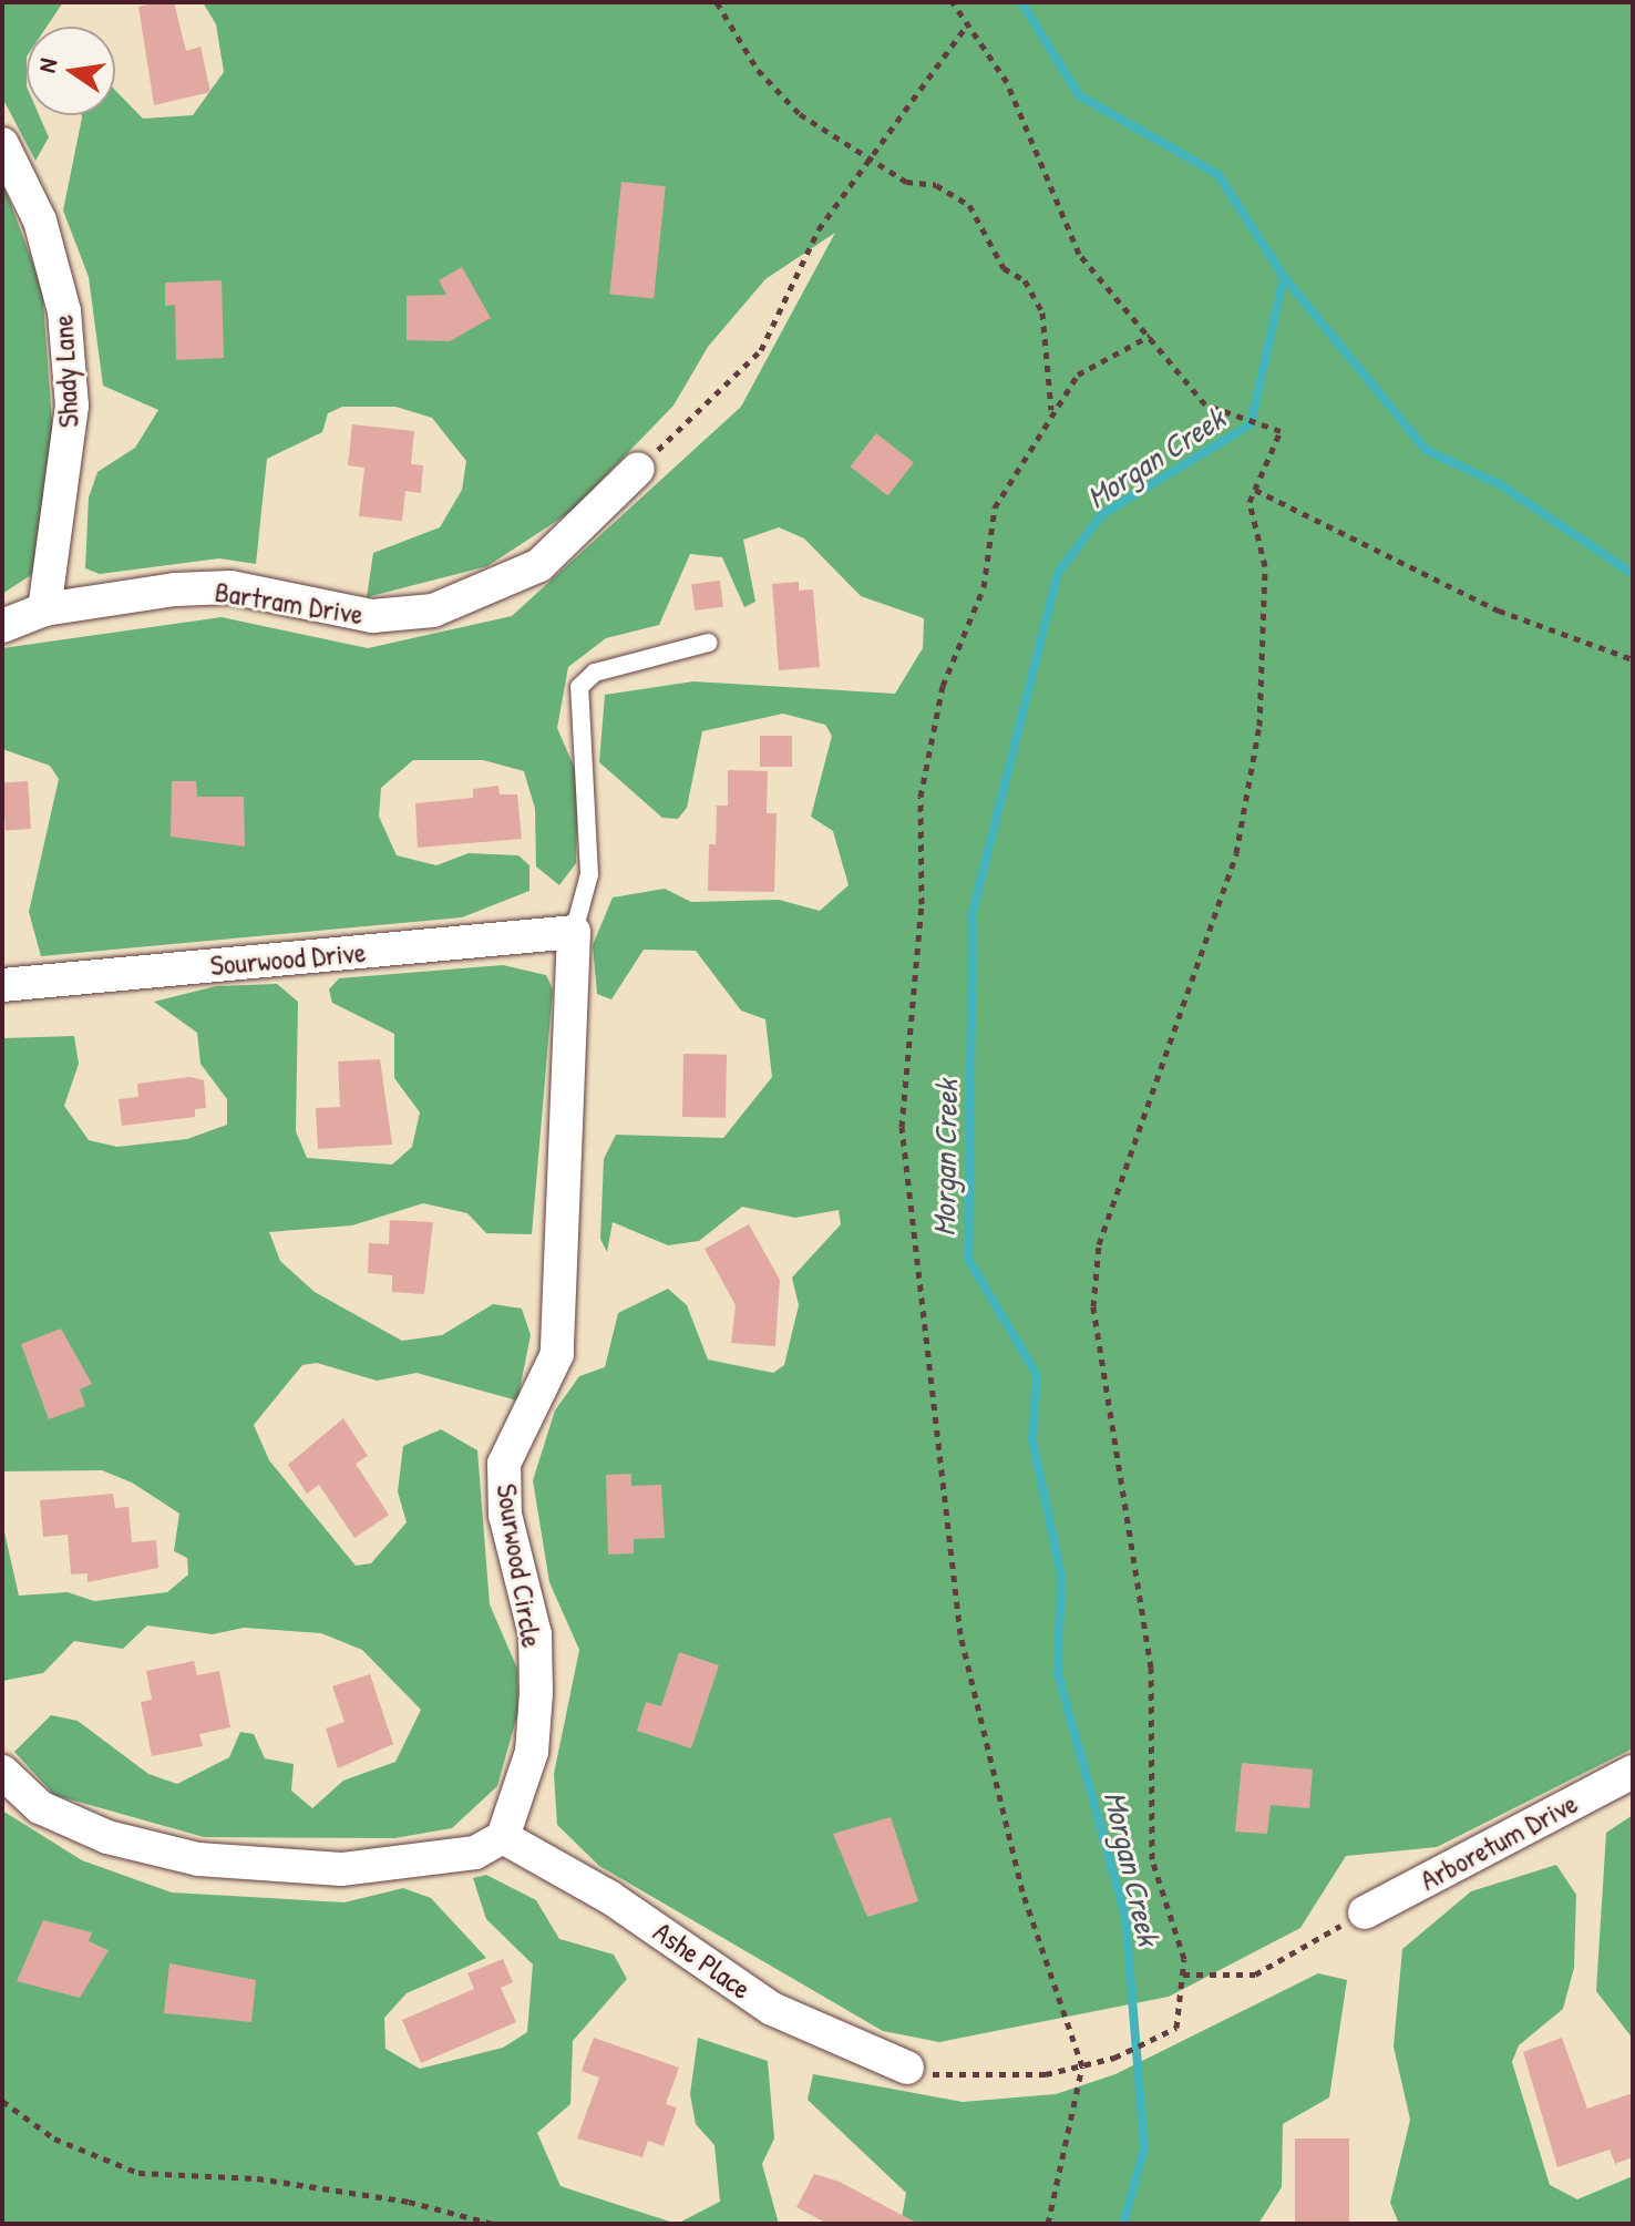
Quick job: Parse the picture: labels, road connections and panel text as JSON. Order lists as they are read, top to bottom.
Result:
{
  "streets": {
    "street": [
      "Shady Lane",
      "Bartram Drive",
      "Sourwood Drive",
      "Sourwood Circle",
      "Arboretum Drive",
      "Ashe Place"
    ]
  },
  "crossings": [
    ["Shady Lane", "Bartram Drive"],
    ["Sourwood Drive", "Sourwood Circle"],
    ["Sourwood Circle", "Ashe Place"]
  ],
  "water": ["Morgan Creek"],
  "north": "left"
}
